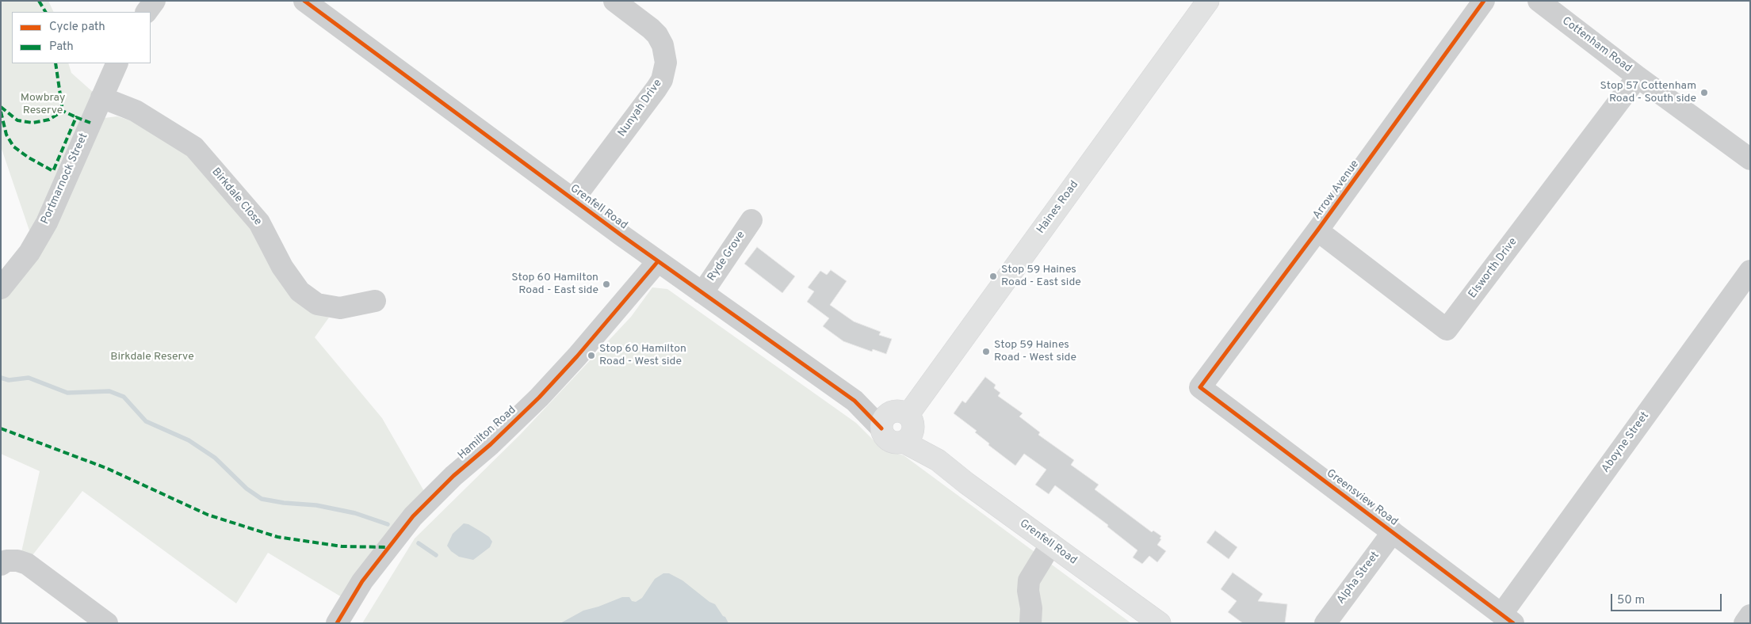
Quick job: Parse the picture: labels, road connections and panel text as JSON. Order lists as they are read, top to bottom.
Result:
{
  "streets": {
    "main road": ["Grenfell Road", "Haines Road"],
    "street": [
      "Cottenham Road",
      "Nunyah Drive",
      "Portmarnock Street",
      "Arrow Avenue",
      "Birkdale Close",
      "Ryde Grove",
      "Elsworth Drive",
      "Hamilton Road",
      "Aboyne Street",
      "Greensview Road",
      "Alpha Street"
    ]
  },
  "crossings": [
    ["Cottenham Road", "Elsworth Drive"],
    ["Nunyah Drive", "Grenfell Road"],
    ["Portmarnock Street", "Birkdale Close"],
    ["Arrow Avenue", "Elsworth Drive"],
    ["Arrow Avenue", "Greensview Road"],
    ["Grenfell Road", "Haines Road"],
    ["Grenfell Road", "Ryde Grove"],
    ["Grenfell Road", "Hamilton Road"],
    ["Aboyne Street", "Greensview Road"],
    ["Greensview Road", "Alpha Street"]
  ],
  "parks": ["Mowbray Reserve", "Birkdale Reserve"],
  "places": [
    "Stop 57 Cottenham Road - South side",
    "Stop 59 Haines Road - East side",
    "Stop 60 Hamilton Road - East side",
    "Stop 59 Haines Road - West side",
    "Stop 60 Hamilton Road - West side"
  ],
  "legend": ["Cycle path", "Path"],
  "scale_bar": "50 m"
}
